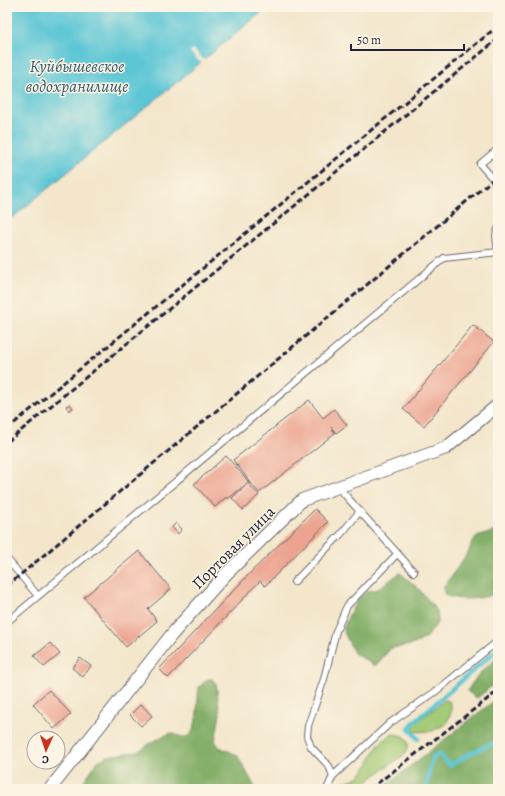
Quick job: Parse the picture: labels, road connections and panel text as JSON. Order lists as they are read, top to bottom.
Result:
{
  "streets": {
    "street": ["Портовая улица"]
  },
  "water": ["Куйбышевское водохранилище"],
  "scale_bar": "50 m",
  "north": "bottom"
}
